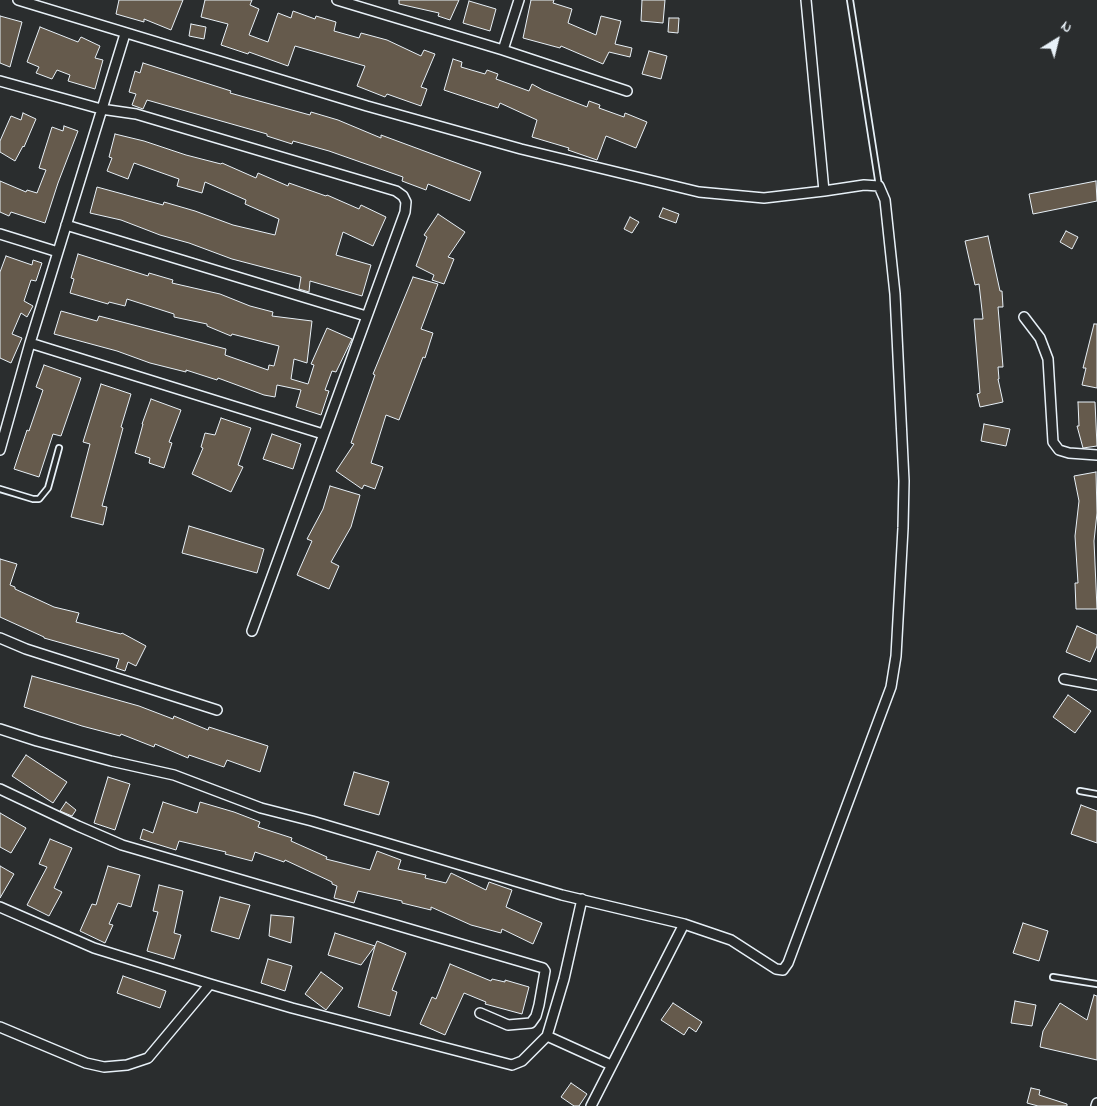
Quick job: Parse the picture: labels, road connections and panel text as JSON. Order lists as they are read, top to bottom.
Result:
{
  "north": "top right"
}
